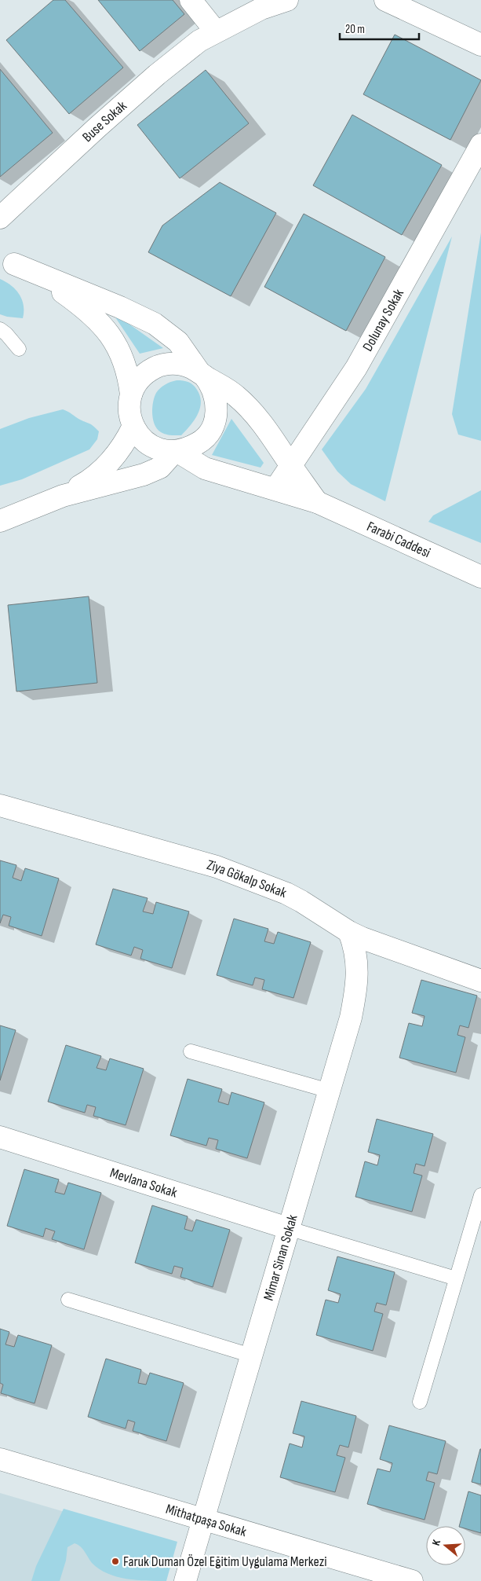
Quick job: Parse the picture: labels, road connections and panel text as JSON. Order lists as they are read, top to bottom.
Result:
{
  "streets": {
    "street": [
      "Buse Sokak",
      "Dolunay Sokak",
      "Farabi Caddesi",
      "Ziya Gökalp Sokak",
      "Mevlana Sokak",
      "Mimar Sinan Sokak",
      "Mithatpaşa Sokak"
    ]
  },
  "crossings": [
    ["Dolunay Sokak", "Farabi Caddesi"],
    ["Ziya Gökalp Sokak", "Mimar Sinan Sokak"],
    ["Mevlana Sokak", "Mimar Sinan Sokak"],
    ["Mimar Sinan Sokak", "Mithatpaşa Sokak"]
  ],
  "places": ["Faruk Duman Özel Eğitim Uygulama Merkezi"],
  "scale_bar": "20 m",
  "north": "left"
}
